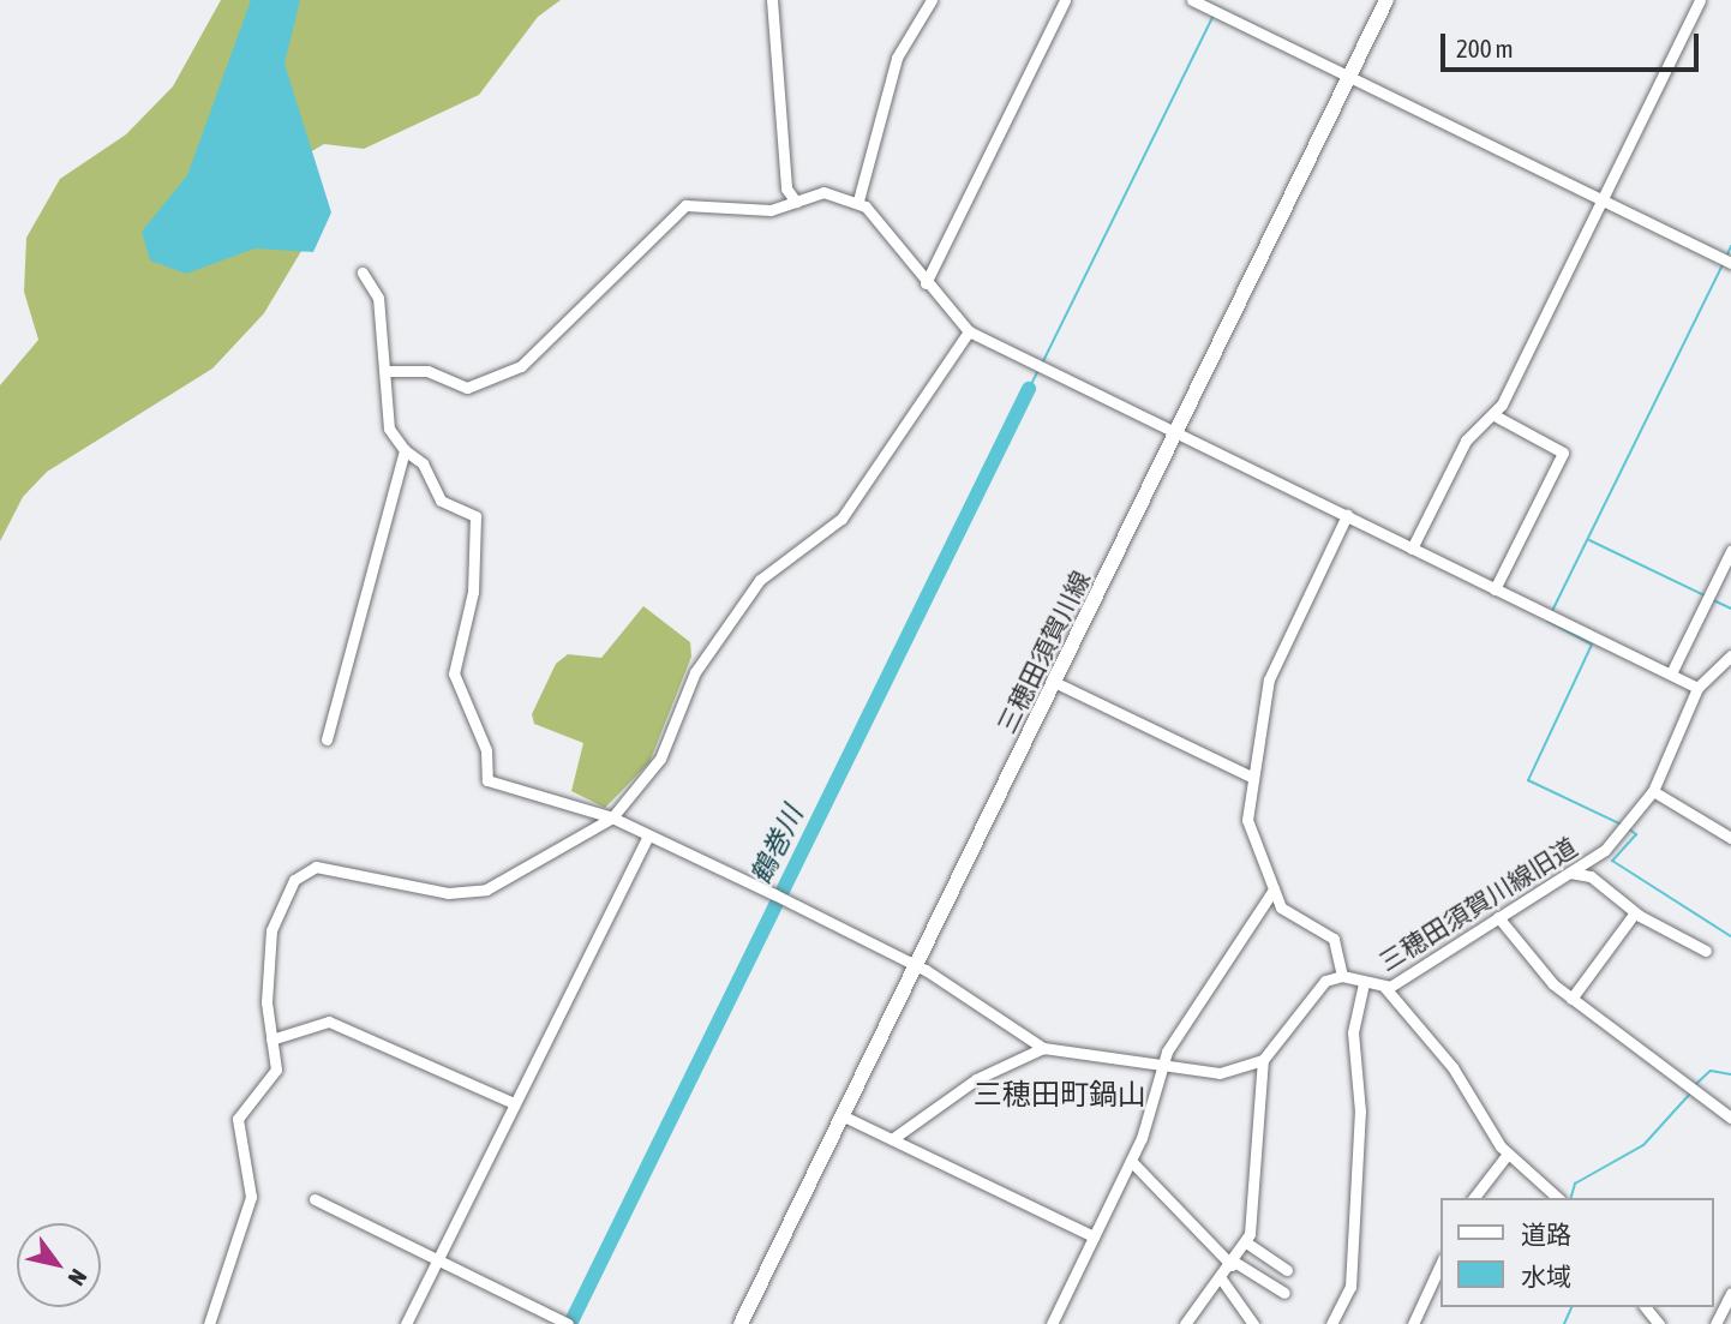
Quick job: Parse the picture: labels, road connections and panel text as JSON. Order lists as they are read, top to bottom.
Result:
{
  "streets": {
    "main road": ["三穂田須賀川線"],
    "street": ["三穂田須賀川線旧道"]
  },
  "districts": ["三穂田町鍋山"],
  "water": ["鶴巻川"],
  "legend": ["道路", "水域"],
  "scale_bar": "200 m",
  "north": "bottom right"
}
